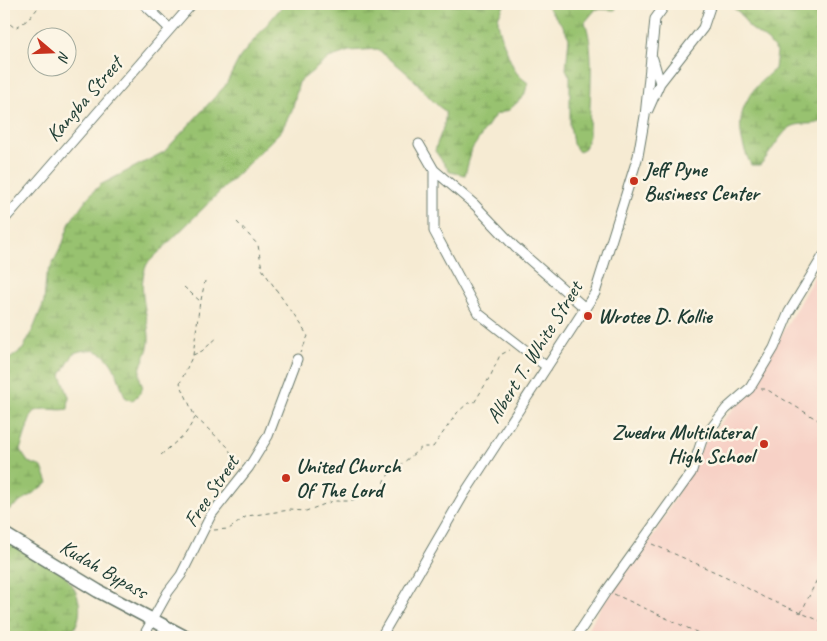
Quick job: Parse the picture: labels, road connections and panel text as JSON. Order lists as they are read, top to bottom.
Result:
{
  "streets": {
    "street": [
      "Kangba Street",
      "Albert T. White Street",
      "Free Street",
      "Kudah Bypass"
    ]
  },
  "crossings": [
    ["Free Street", "Kudah Bypass"]
  ],
  "places": [
    "Jeff Pyne Business Center",
    "Wrotee D. Kollie",
    "Zwedru Multilateral High School",
    "United Church Of The Lord"
  ],
  "north": "right"
}
